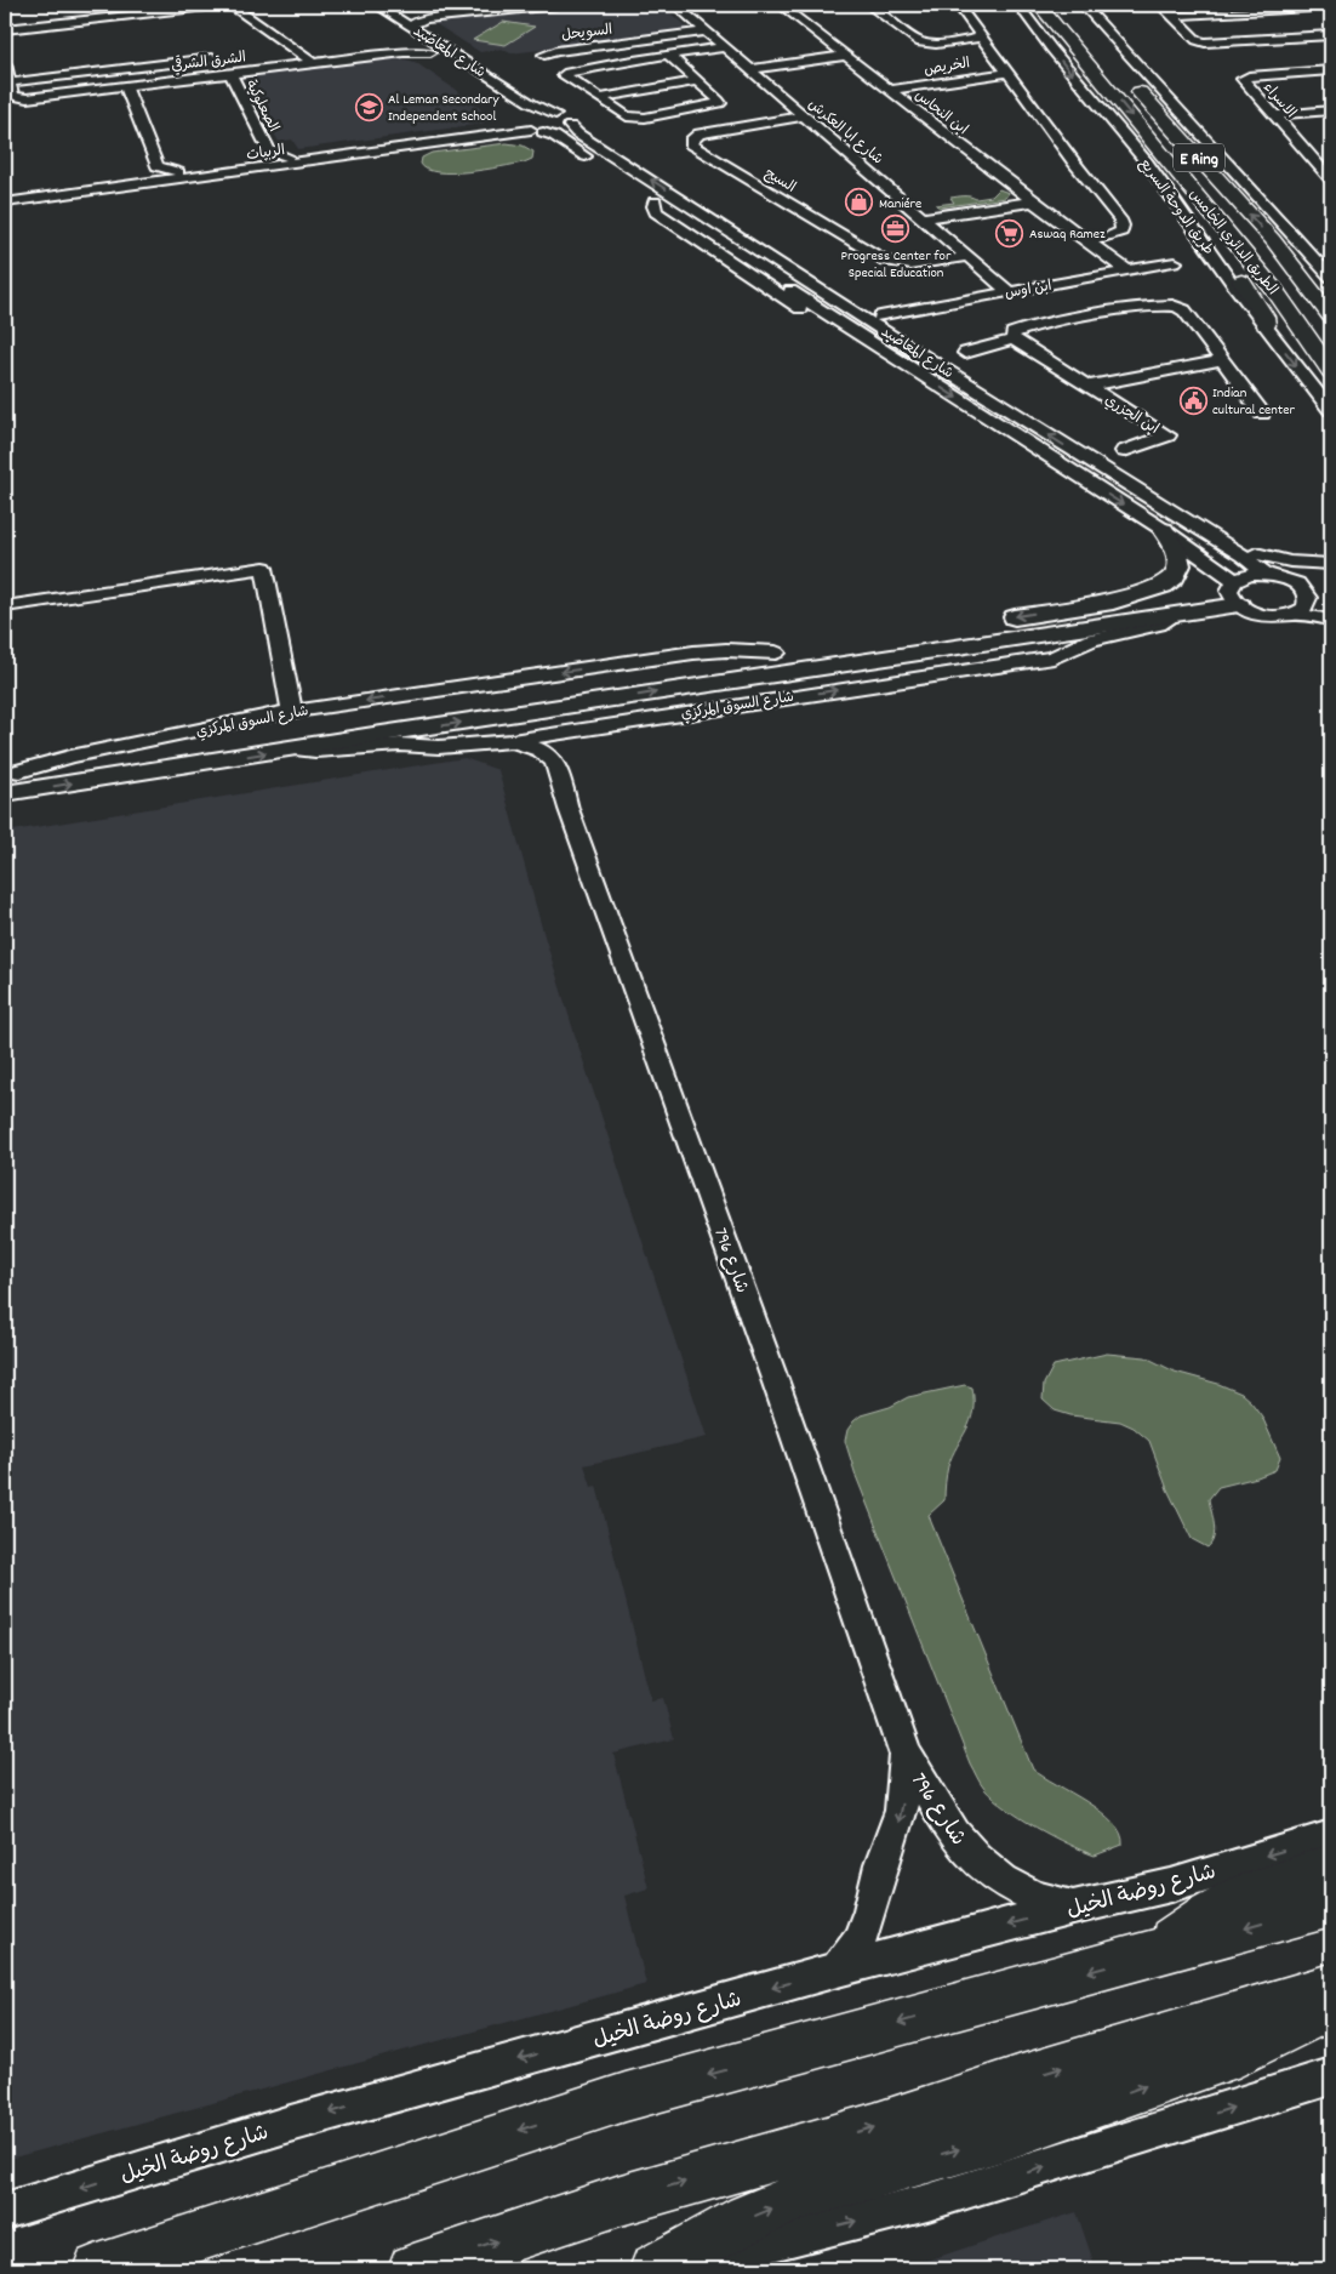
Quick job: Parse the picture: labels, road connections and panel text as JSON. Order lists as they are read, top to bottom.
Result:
{
  "streets": {
    "highway": ["E Ring", "الطريق الدائري الخامس"],
    "main road": ["شارع السوق المركزي"],
    "street": [
      "السويحل",
      "شارع المعاضيد",
      "الشرق الشرقي",
      "الخريص",
      "الاسراء",
      "الصعلوكية",
      "ابن النحاس",
      "شارع ابا العكرش",
      "الربيات",
      "السيج",
      "طريق الدوحة السريع",
      "ابن اوس",
      "ابن الجزري",
      "شارع 796",
      "شارع روضة الخيل"
    ]
  },
  "crossings": [
    ["السويحل", "شارع ابا العكرش"],
    ["شارع المعاضيد", "الشرق الشرقي"],
    ["شارع المعاضيد", "الربيات"],
    ["شارع المعاضيد", "شارع السوق المركزي"],
    ["الشرق الشرقي", "الصعلوكية"],
    ["الخريص", "ابن النحاس"],
    ["الصعلوكية", "الربيات"],
    ["ابن النحاس", "ابن اوس"],
    ["شارع ابا العكرش", "السيج"],
    ["شارع ابا العكرش", "ابن اوس"],
    ["شارع 796", "شارع روضة الخيل"]
  ],
  "one_way": ["شارع روضة الخيل"],
  "places": {
    "school or university": ["Al Leman Secondary Independent School"],
    "shop": ["Maniére"],
    "office": ["Progress Center for Special Education"],
    "supermarket": ["Aswaq Ramez"],
    "public building": ["Indian cultural center"]
  }
}
